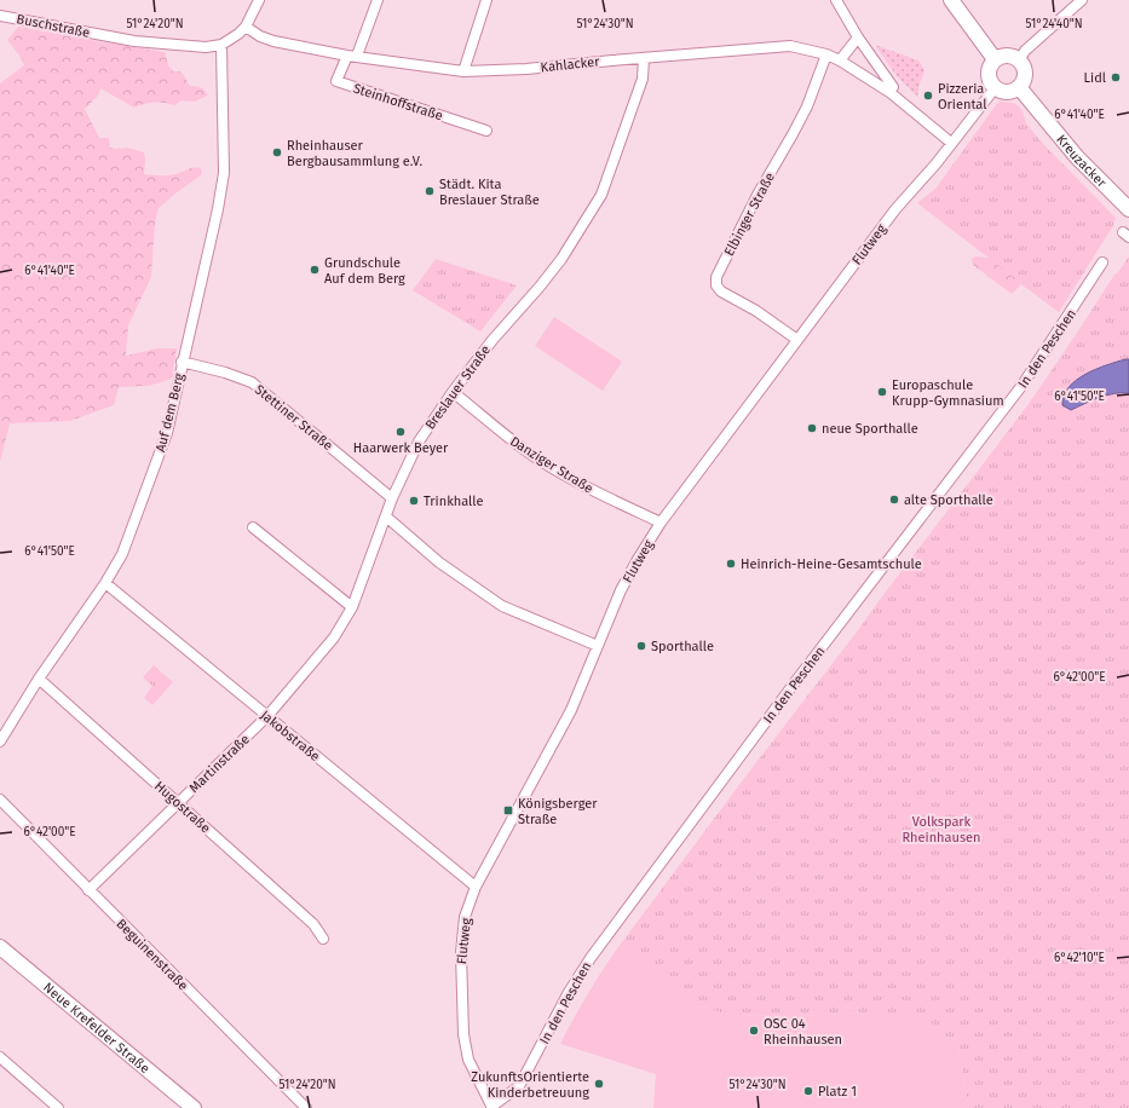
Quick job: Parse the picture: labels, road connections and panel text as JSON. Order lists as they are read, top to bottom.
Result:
{
  "streets": {
    "street": [
      "Buschstraße",
      "Kahlacker",
      "Steinhoffstraße",
      "Kreuzacker",
      "Elbinger Straße",
      "Flutweg",
      "In den Peschen",
      "Breslauer Straße",
      "Auf dem Berg",
      "Stettiner Straße",
      "Danziger Straße",
      "Jakobstraße",
      "Martinstraße",
      "Hugostraße",
      "Beguinenstraße",
      "Neue Krefelder Straße"
    ]
  },
  "crossings": [
    ["Buschstraße", "Auf dem Berg"],
    ["Kahlacker", "Steinhoffstraße"],
    ["Kahlacker", "Elbinger Straße"],
    ["Kahlacker", "Flutweg"],
    ["Kahlacker", "Breslauer Straße"],
    ["Kreuzacker", "Flutweg"],
    ["Elbinger Straße", "Flutweg"],
    ["Flutweg", "In den Peschen"],
    ["Flutweg", "Danziger Straße"],
    ["Flutweg", "Jakobstraße"],
    ["Breslauer Straße", "Stettiner Straße"],
    ["Breslauer Straße", "Danziger Straße"],
    ["Breslauer Straße", "Jakobstraße"],
    ["Breslauer Straße", "Martinstraße"],
    ["Auf dem Berg", "Stettiner Straße"],
    ["Auf dem Berg", "Jakobstraße"],
    ["Auf dem Berg", "Hugostraße"],
    ["Jakobstraße", "Martinstraße"],
    ["Martinstraße", "Hugostraße"],
    ["Martinstraße", "Beguinenstraße"]
  ],
  "parks": ["Volkspark Rheinhausen"],
  "places": {
    "other": [
      "Lidl",
      "Pizzeria Oriental",
      "Rheinhauser Bergbausammlung e.V.",
      "Städt. Kita Breslauer Straße",
      "Grundschule Auf dem Berg",
      "Europaschule Krupp-Gymnasium",
      "neue Sporthalle",
      "Haarwerk Beyer",
      "alte Sporthalle",
      "Trinkhalle",
      "Heinrich-Heine-Gesamtschule",
      "Sporthalle",
      "OSC 04 Rheinhausen",
      "ZukunftsOrientierte Kinderbetreuung",
      "Platz 1"
    ],
    "transit": ["Königsberger Straße"]
  },
  "coordinates": [
    "51°24'20\"N",
    "51°24'30\"N",
    "51°24'40\"N",
    "6°41'40\"E",
    "6°41'50\"E",
    "6°42'00\"E",
    "6°42'10\"E"
  ]
}
